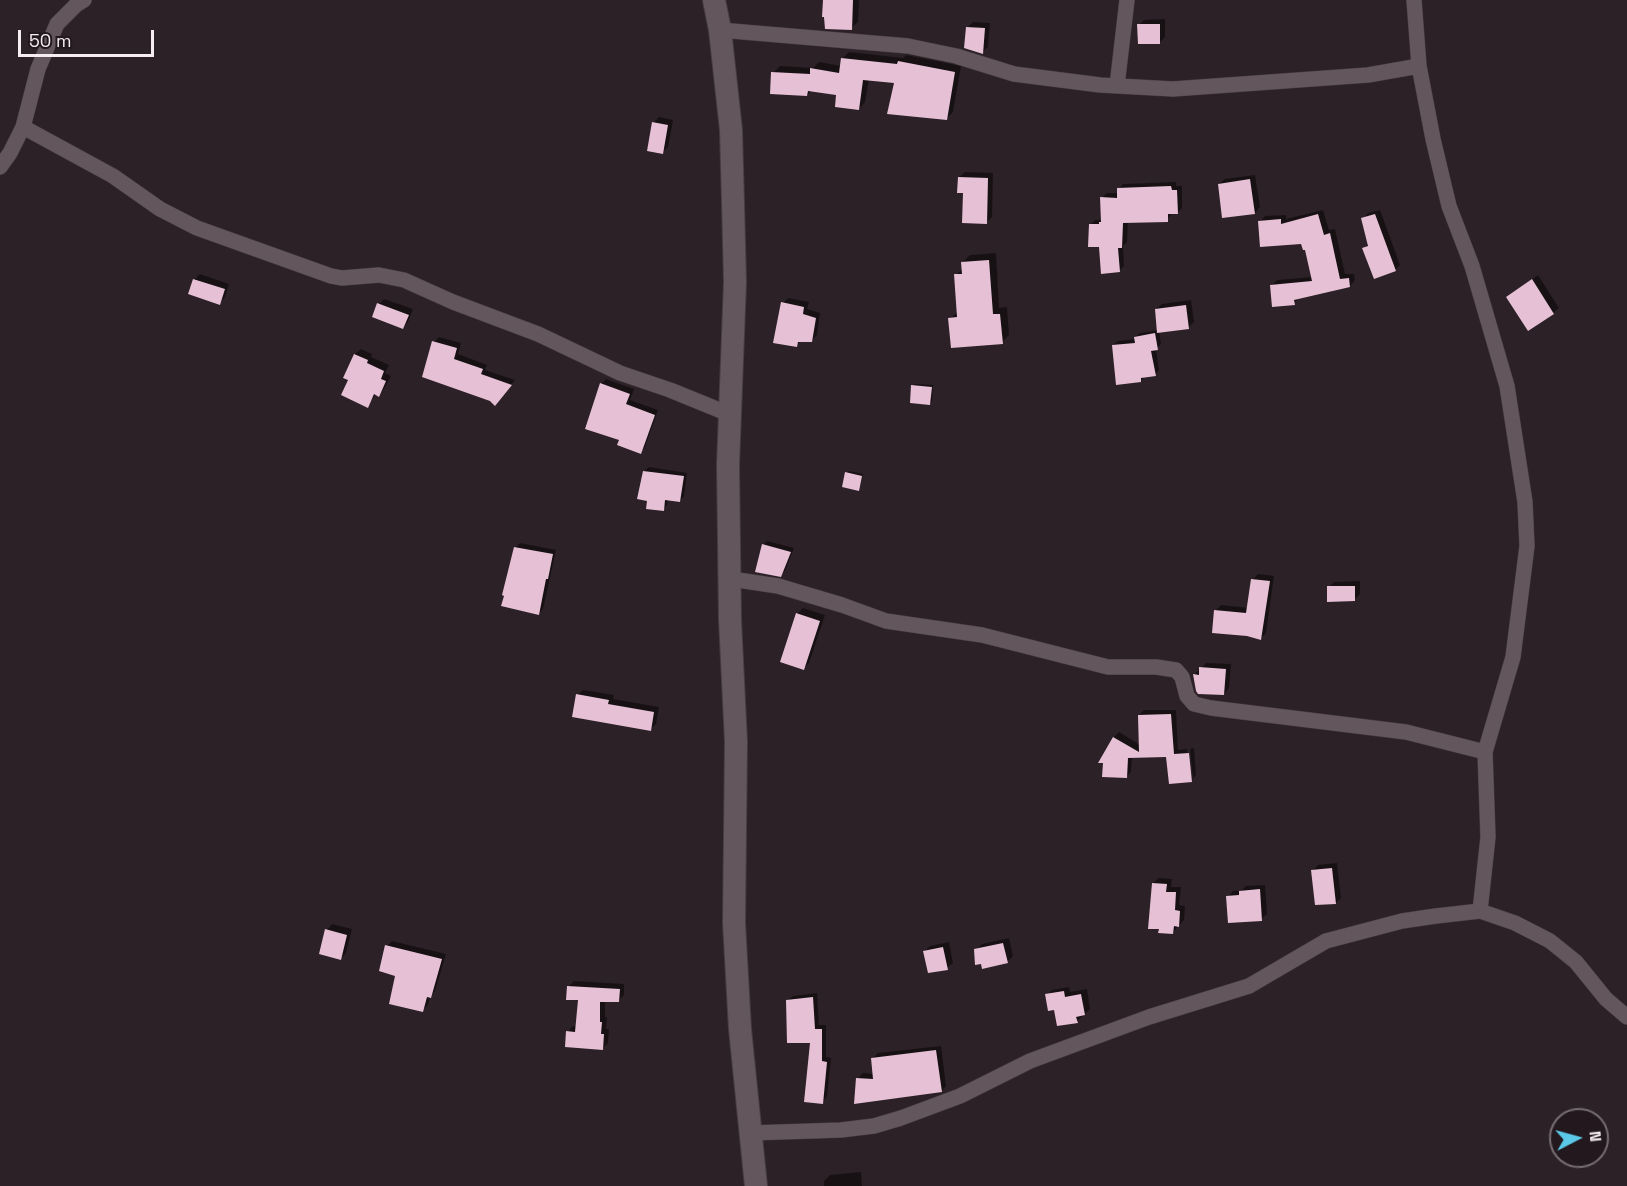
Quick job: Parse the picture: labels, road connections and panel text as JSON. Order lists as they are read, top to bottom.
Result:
{
  "scale_bar": "50 m",
  "north": "right"
}
